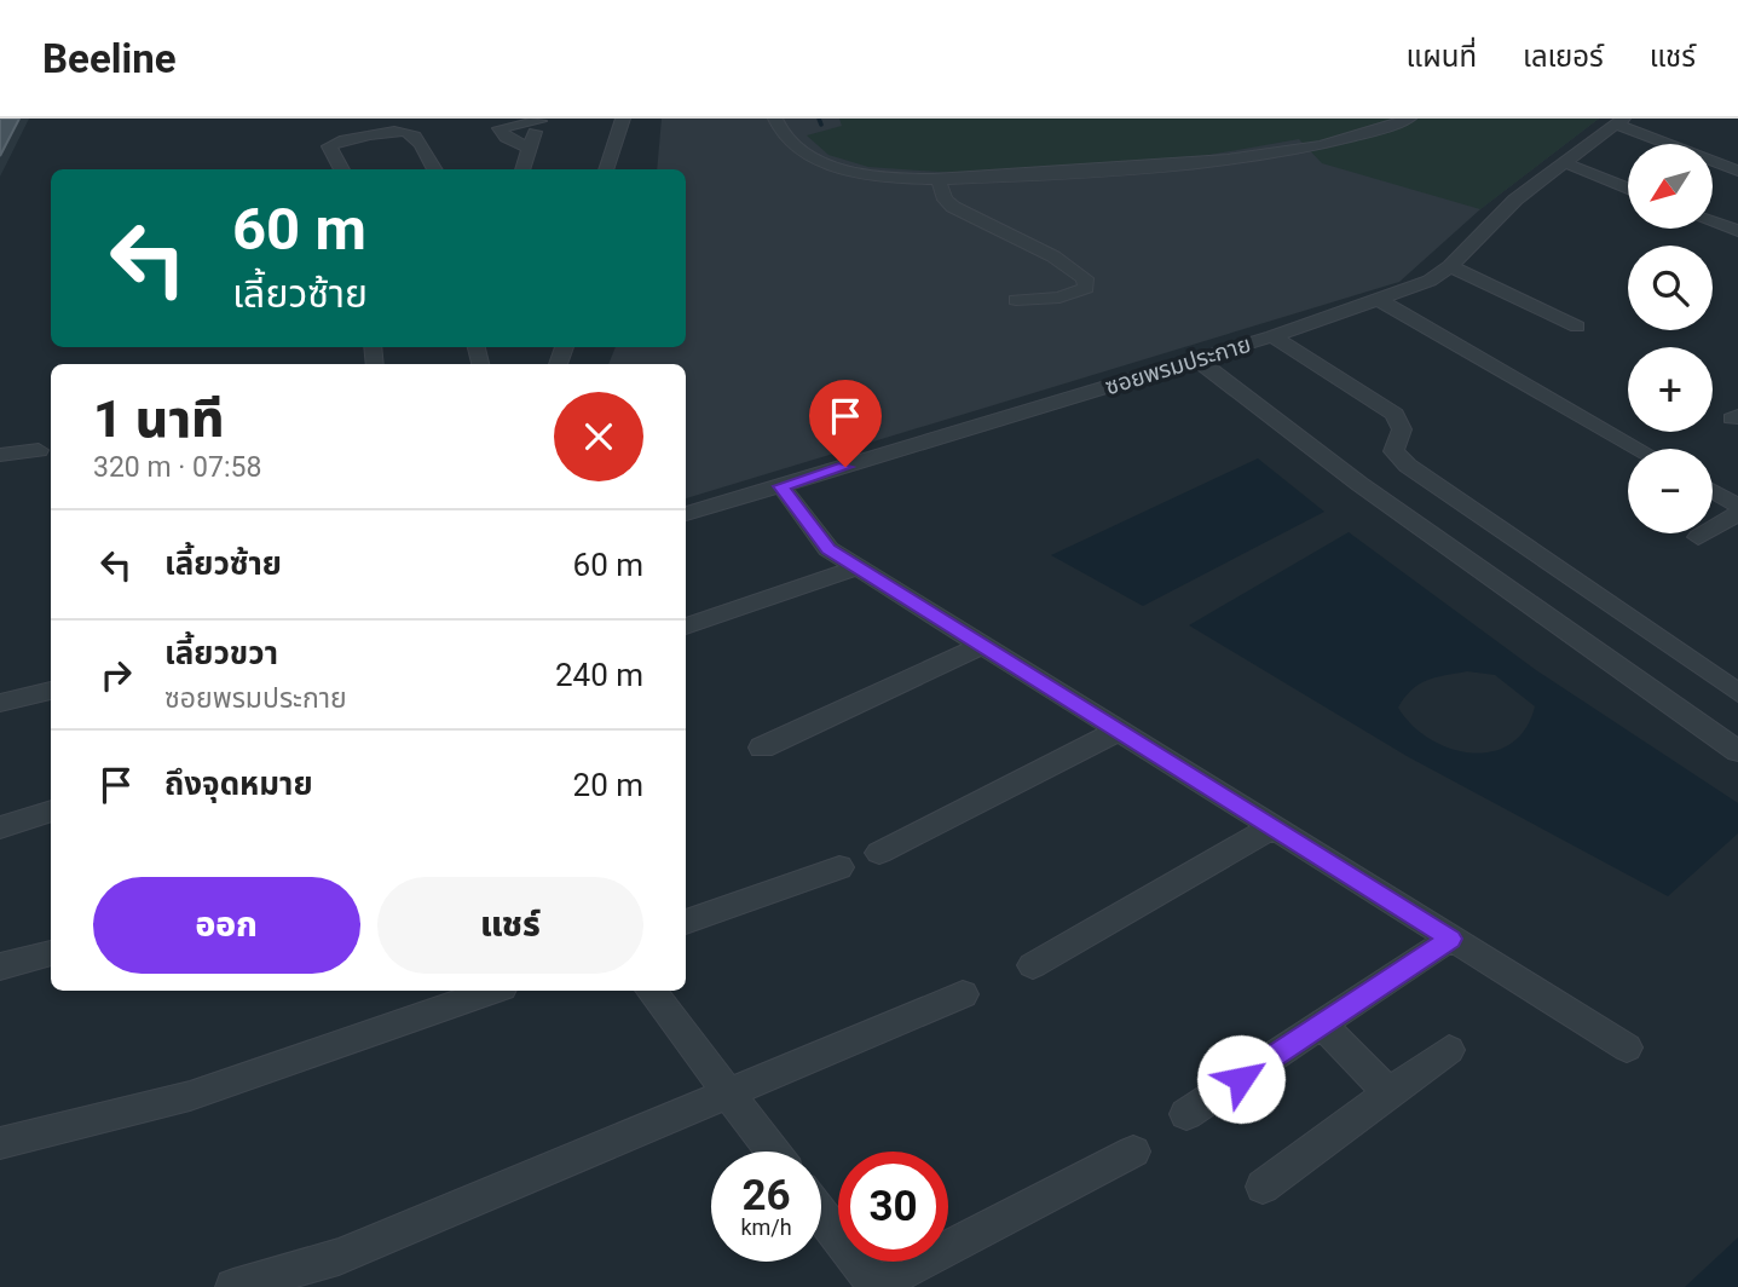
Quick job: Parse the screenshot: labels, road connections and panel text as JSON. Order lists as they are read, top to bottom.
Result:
{
  "streets": {
    "street": ["ซอยพรมประกาย"]
  },
  "north": "bottom left",
  "page": {
    "header": "Beeline",
    "nav": ["แผนที่", "เลเยอร์", "แชร์"],
    "map_buttons": ["+", "−"],
    "turn": ["60 m", "เลี้ยวซ้าย"],
    "heading": ["1 นาที", "320 m · 07:58"],
    "list": [
      {
        "name": "เลี้ยวซ้าย",
        "value": "60 m"
      },
      {
        "name": "เลี้ยวขวา",
        "note": "ซอยพรมประกาย",
        "value": "240 m"
      },
      {
        "name": "ถึงจุดหมาย",
        "value": "20 m"
      }
    ],
    "buttons": ["ออก", "แชร์"],
    "speed": "26 km/h",
    "limit": "30"
  }
}
